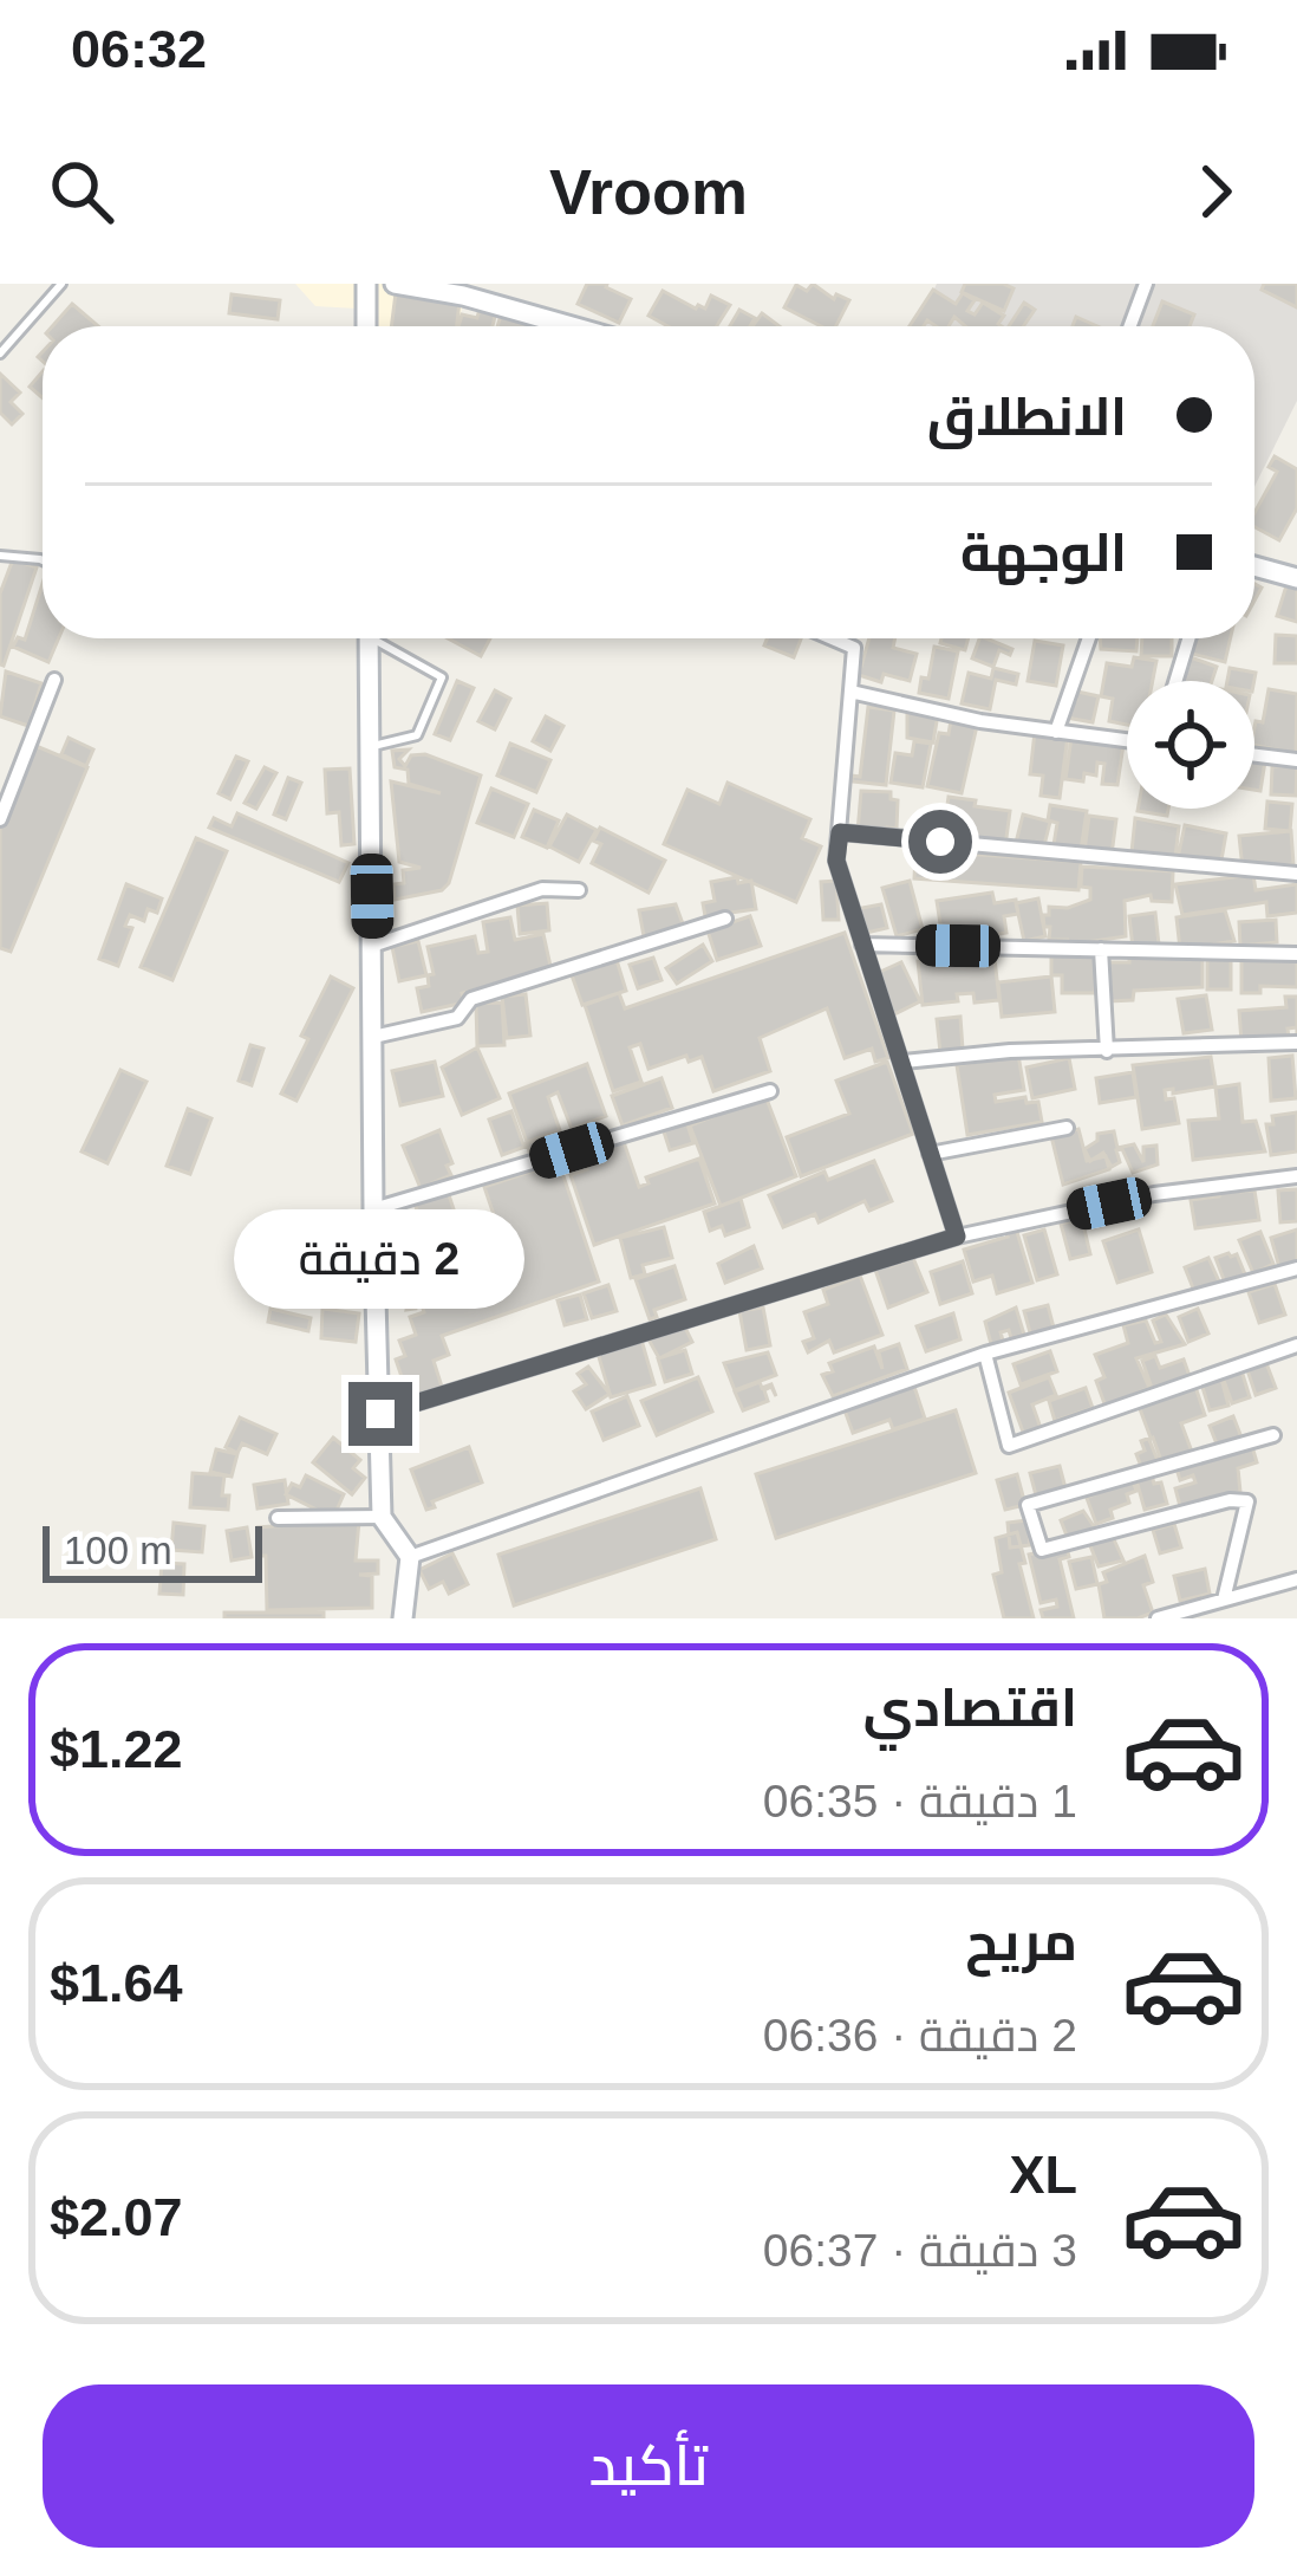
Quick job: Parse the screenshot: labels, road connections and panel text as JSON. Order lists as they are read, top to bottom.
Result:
{
  "scale_bar": "100 m",
  "page": {
    "status": "06:32",
    "header": "Vroom",
    "banner": ["الانطلاق", "الوجهة"],
    "bubble": "2 دقيقة",
    "scale": "100 m",
    "list": [
      {
        "name": "اقتصادي",
        "note": "1 دقيقة · 06:35",
        "value": "$1.22"
      },
      {
        "name": "مريح",
        "note": "2 دقيقة · 06:36",
        "value": "$1.64"
      },
      {
        "name": "XL",
        "note": "3 دقيقة · 06:37",
        "value": "$2.07"
      }
    ],
    "buttons": "تأكيد"
  }
}
